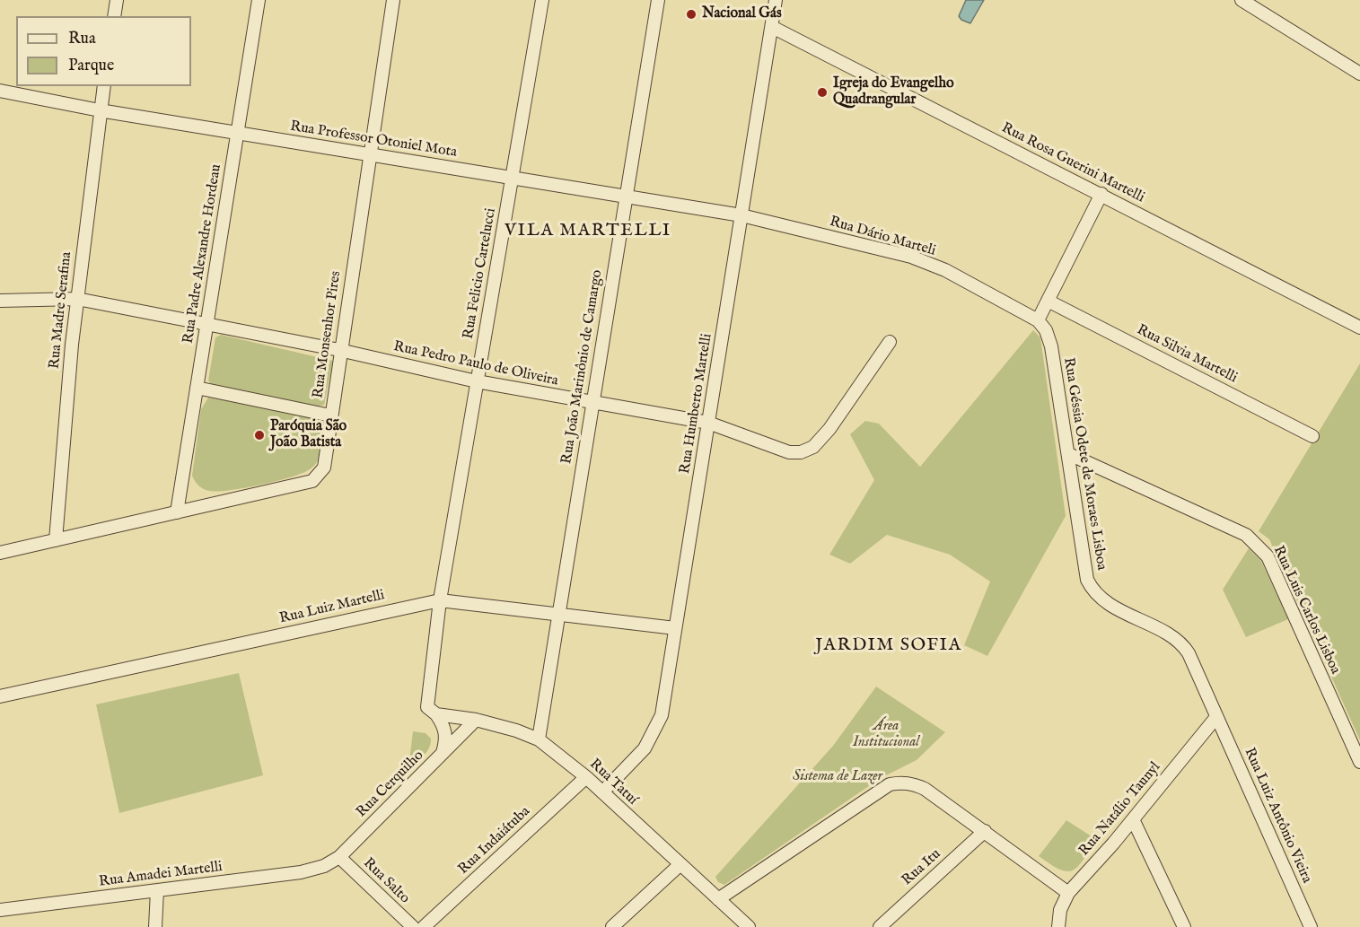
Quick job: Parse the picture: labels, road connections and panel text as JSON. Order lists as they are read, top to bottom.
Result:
{
  "streets": {
    "street": [
      "Rua Professor Otoniel Mota",
      "Rua Rosa Guerini Martelli",
      "Rua Dário Marteli",
      "Rua Padre Alexandre Hordeau",
      "Rua Felicio Cartelucci",
      "Rua Madre Serafina",
      "Rua Monsenhor Pires",
      "Rua Silvia Martelli",
      "Rua Pedro Paulo de Oliveira",
      "Rua João Marinônio de Camargo",
      "Rua Humberto Martelli",
      "Rua Géssia Odete de Moraes Lisboa",
      "Rua Luiz Martelli",
      "Rua Luis Carlos Lisboa",
      "Rua Tatuí",
      "Rua Cerquilho",
      "Rua Natálio Taunyl",
      "Rua Luiz Antônio Vieira",
      "Rua Indaiátuba",
      "Rua Itu",
      "Rua Amadei Martelli",
      "Rua Salto"
    ]
  },
  "crossings": [
    ["Rua Professor Otoniel Mota", "Rua Dário Marteli"],
    ["Rua Professor Otoniel Mota", "Rua Padre Alexandre Hordeau"],
    ["Rua Professor Otoniel Mota", "Rua Felicio Cartelucci"],
    ["Rua Professor Otoniel Mota", "Rua Madre Serafina"],
    ["Rua Professor Otoniel Mota", "Rua Monsenhor Pires"],
    ["Rua Professor Otoniel Mota", "Rua João Marinônio de Camargo"],
    ["Rua Professor Otoniel Mota", "Rua Humberto Martelli"],
    ["Rua Rosa Guerini Martelli", "Rua Humberto Martelli"],
    ["Rua Dário Marteli", "Rua Humberto Martelli"],
    ["Rua Dário Marteli", "Rua Géssia Odete de Moraes Lisboa"],
    ["Rua Padre Alexandre Hordeau", "Rua Monsenhor Pires"],
    ["Rua Padre Alexandre Hordeau", "Rua Pedro Paulo de Oliveira"],
    ["Rua Felicio Cartelucci", "Rua Pedro Paulo de Oliveira"],
    ["Rua Felicio Cartelucci", "Rua Luiz Martelli"],
    ["Rua Felicio Cartelucci", "Rua Tatuí"],
    ["Rua Madre Serafina", "Rua Monsenhor Pires"],
    ["Rua Madre Serafina", "Rua Pedro Paulo de Oliveira"],
    ["Rua Monsenhor Pires", "Rua Pedro Paulo de Oliveira"],
    ["Rua Pedro Paulo de Oliveira", "Rua João Marinônio de Camargo"],
    ["Rua Pedro Paulo de Oliveira", "Rua Humberto Martelli"],
    ["Rua João Marinônio de Camargo", "Rua Luiz Martelli"],
    ["Rua João Marinônio de Camargo", "Rua Tatuí"],
    ["Rua Humberto Martelli", "Rua Luiz Martelli"],
    ["Rua Humberto Martelli", "Rua Tatuí"],
    ["Rua Géssia Odete de Moraes Lisboa", "Rua Luis Carlos Lisboa"],
    ["Rua Géssia Odete de Moraes Lisboa", "Rua Natálio Taunyl"],
    ["Rua Géssia Odete de Moraes Lisboa", "Rua Luiz Antônio Vieira"],
    ["Rua Tatuí", "Rua Cerquilho"],
    ["Rua Tatuí", "Rua Indaiátuba"],
    ["Rua Cerquilho", "Rua Amadei Martelli"],
    ["Rua Cerquilho", "Rua Salto"],
    ["Rua Natálio Taunyl", "Rua Luiz Antônio Vieira"]
  ],
  "districts": ["VILA MARTELLI", "JARDIM SOFIA"],
  "parks": ["Área Institucional", "Sistema de Lazer"],
  "places": ["Nacional Gás", "Igreja do Evangelho Quadrangular", "Paróquia São João Batista"],
  "legend": ["Rua", "Parque"]
}
